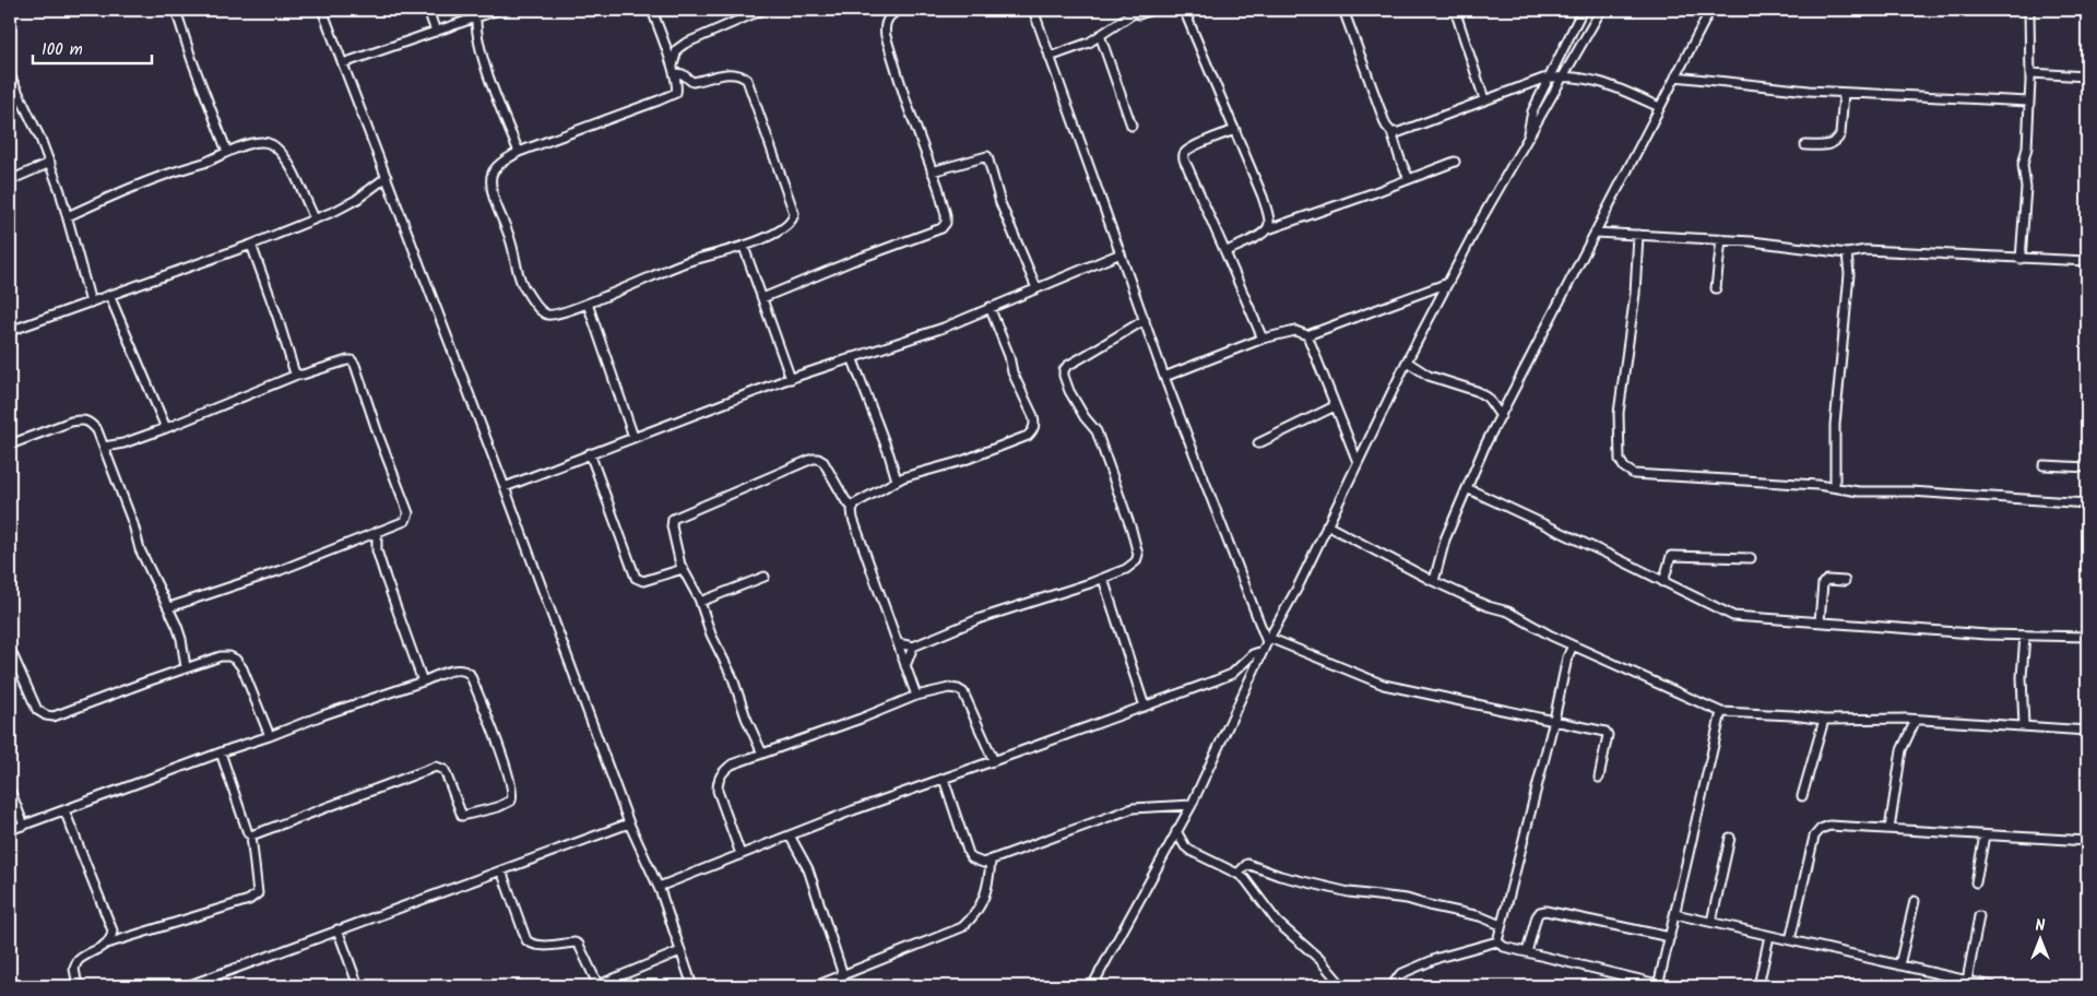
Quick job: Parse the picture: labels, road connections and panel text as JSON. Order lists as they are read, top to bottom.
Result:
{
  "scale_bar": "100 m",
  "north": "top"
}
